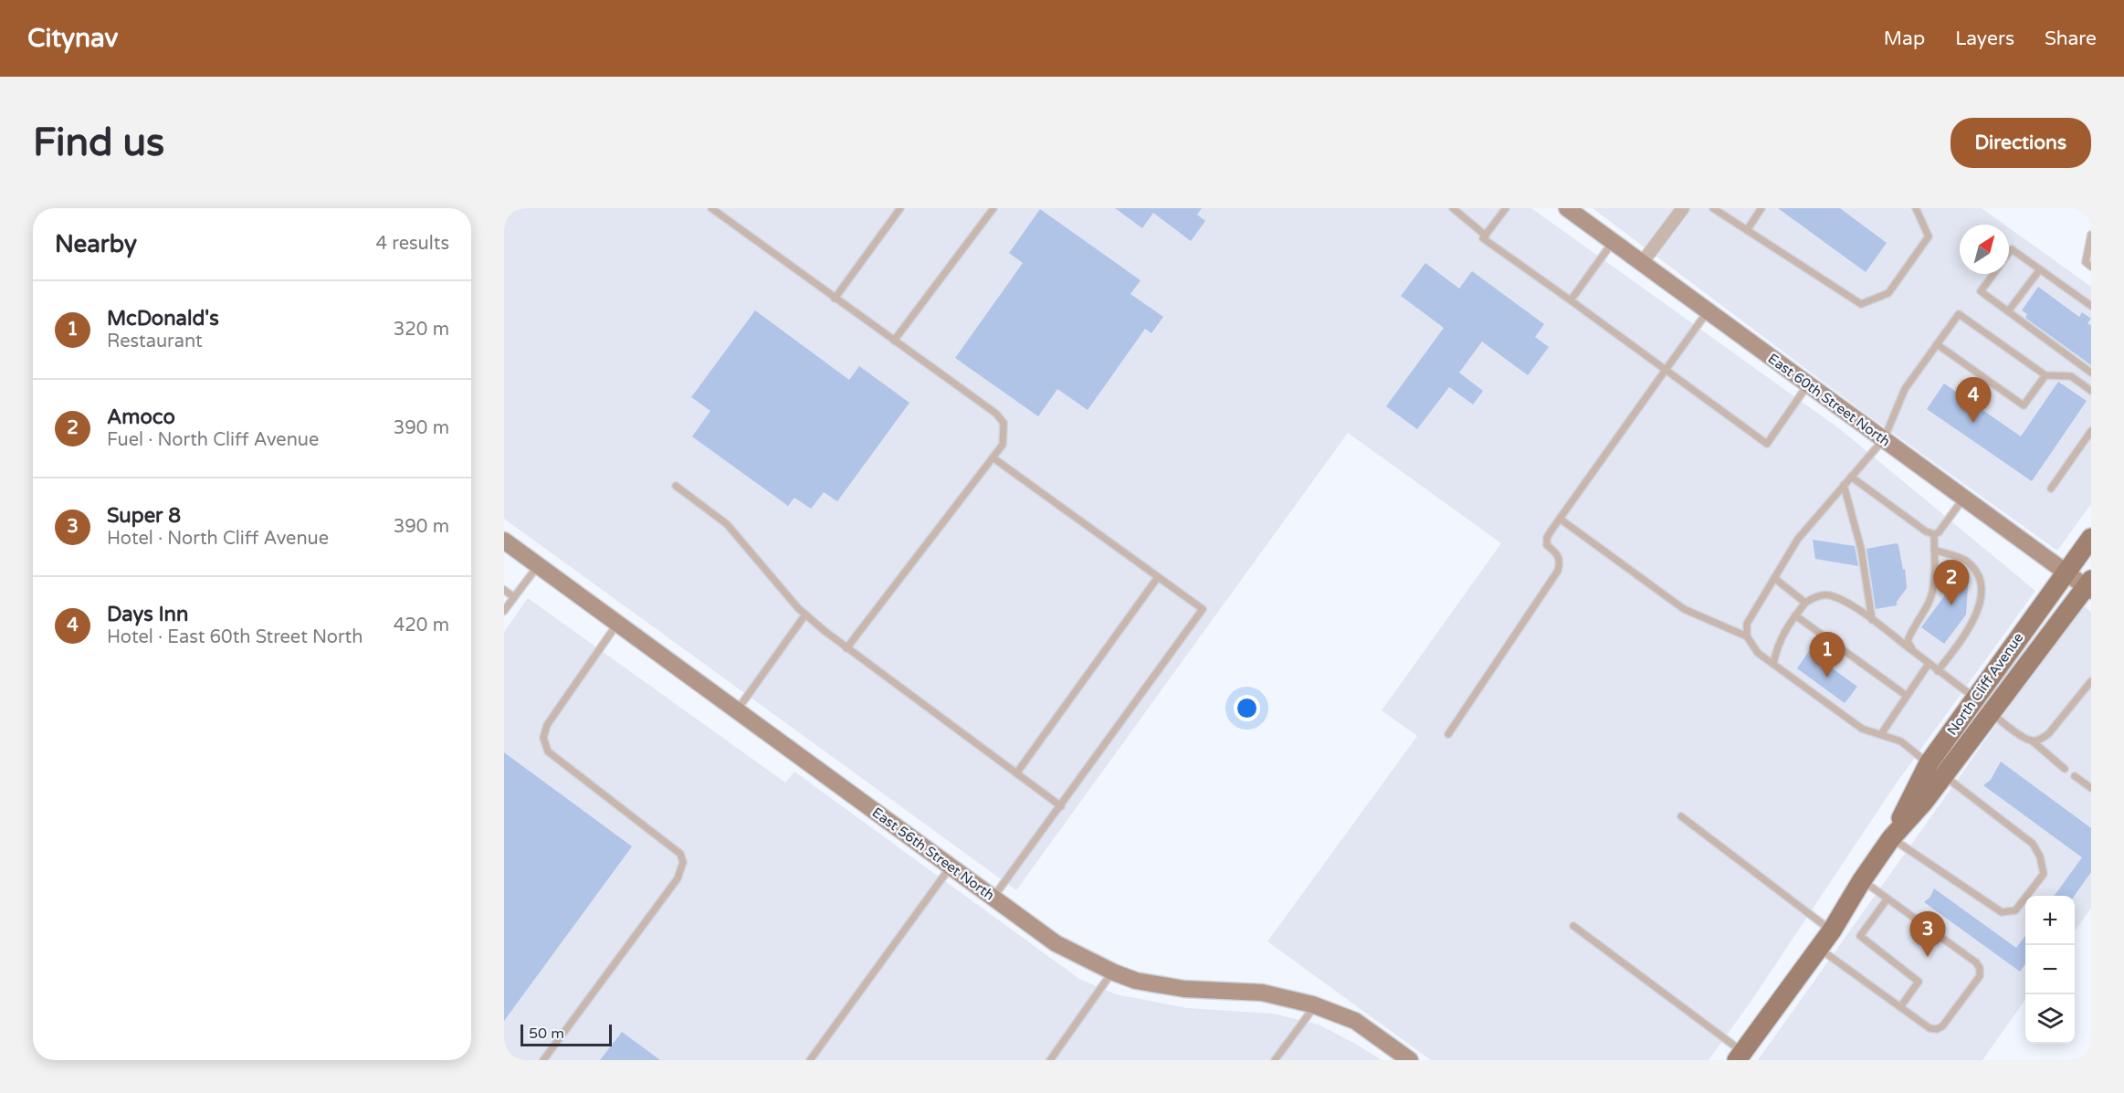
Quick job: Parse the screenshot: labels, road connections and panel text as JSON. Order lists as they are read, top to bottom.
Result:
{
  "streets": {
    "main road": ["North Cliff Avenue"],
    "street": ["East 60th Street North", "East 56th Street North"]
  },
  "crossings": [
    ["East 60th Street North", "North Cliff Avenue"]
  ],
  "scale_bar": "50 m",
  "north": "top right",
  "page": {
    "header": "Citynav",
    "nav": ["Map", "Layers", "Share"],
    "buttons": "Directions",
    "title": "Find us",
    "heading": ["Nearby", "4 results"],
    "list": [
      {
        "mark": "1",
        "name": "McDonald's",
        "note": "Restaurant",
        "value": "320 m"
      },
      {
        "mark": "2",
        "name": "Amoco",
        "note": "Fuel · North Cliff Avenue",
        "value": "390 m"
      },
      {
        "mark": "3",
        "name": "Super 8",
        "note": "Hotel · North Cliff Avenue",
        "value": "390 m"
      },
      {
        "mark": "4",
        "name": "Days Inn",
        "note": "Hotel · East 60th Street North",
        "value": "420 m"
      }
    ],
    "pins": [
      "4",
      "2",
      "1",
      "3"
    ],
    "map_buttons": ["+", "−"],
    "scale": "50 m"
  }
}
